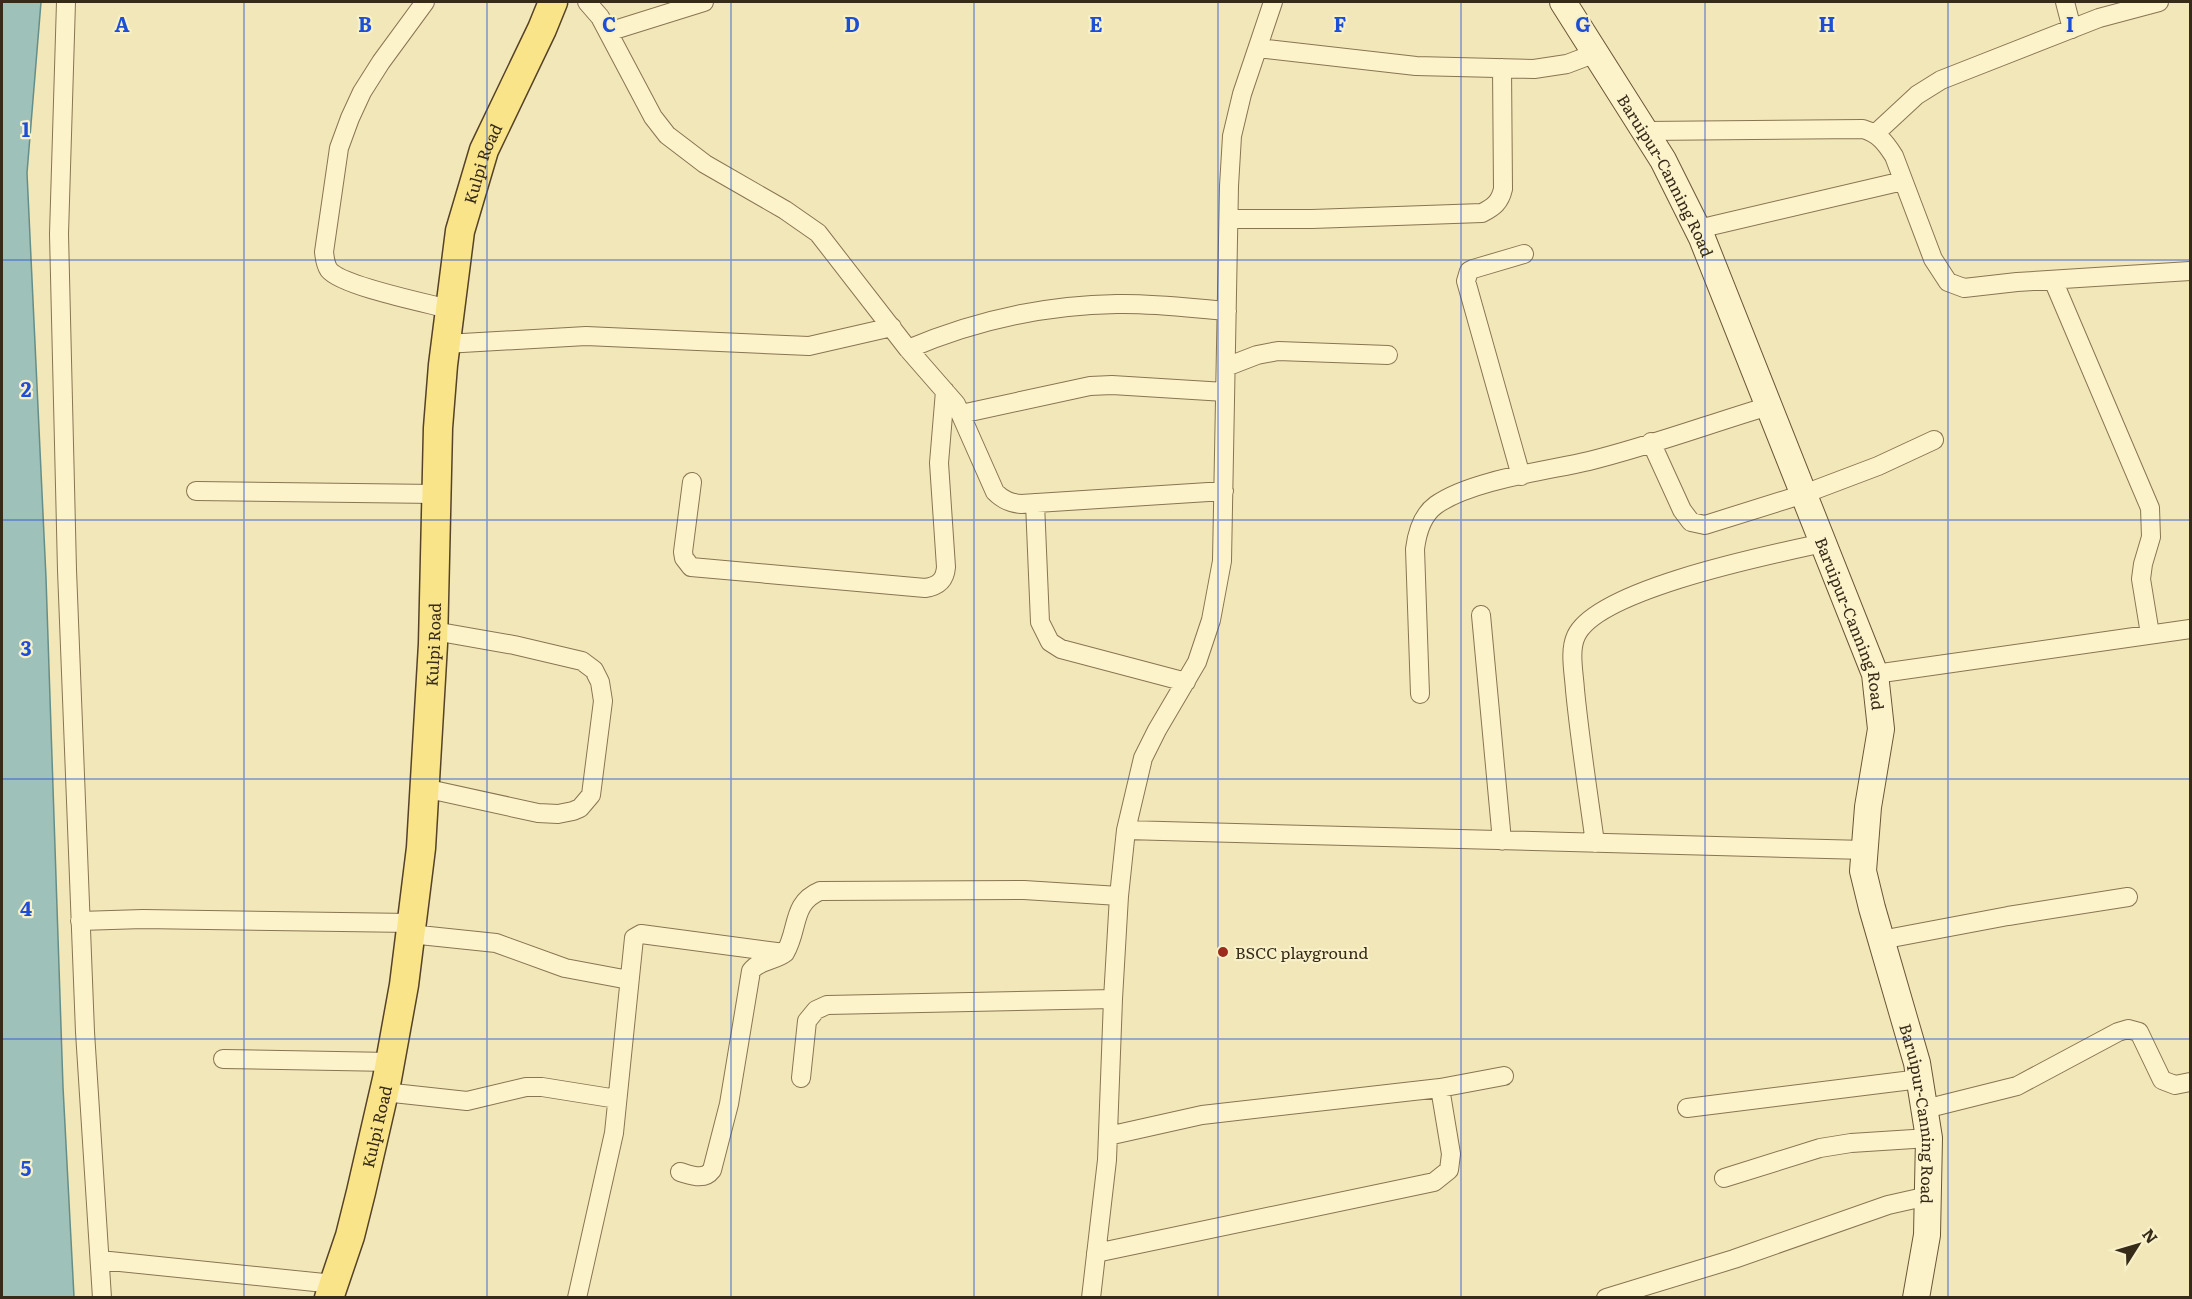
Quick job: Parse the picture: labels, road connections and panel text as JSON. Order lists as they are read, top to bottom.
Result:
{
  "streets": {
    "main road": ["Kulpi Road", "Baruipur-Canning Road"]
  },
  "places": ["BSCC playground"],
  "north": "top right",
  "grid": {
    "columns": [
      "A",
      "B",
      "C",
      "D",
      "E",
      "F",
      "G",
      "H",
      "I"
    ],
    "rows": [
      "1",
      "2",
      "3",
      "4",
      "5"
    ]
  }
}
